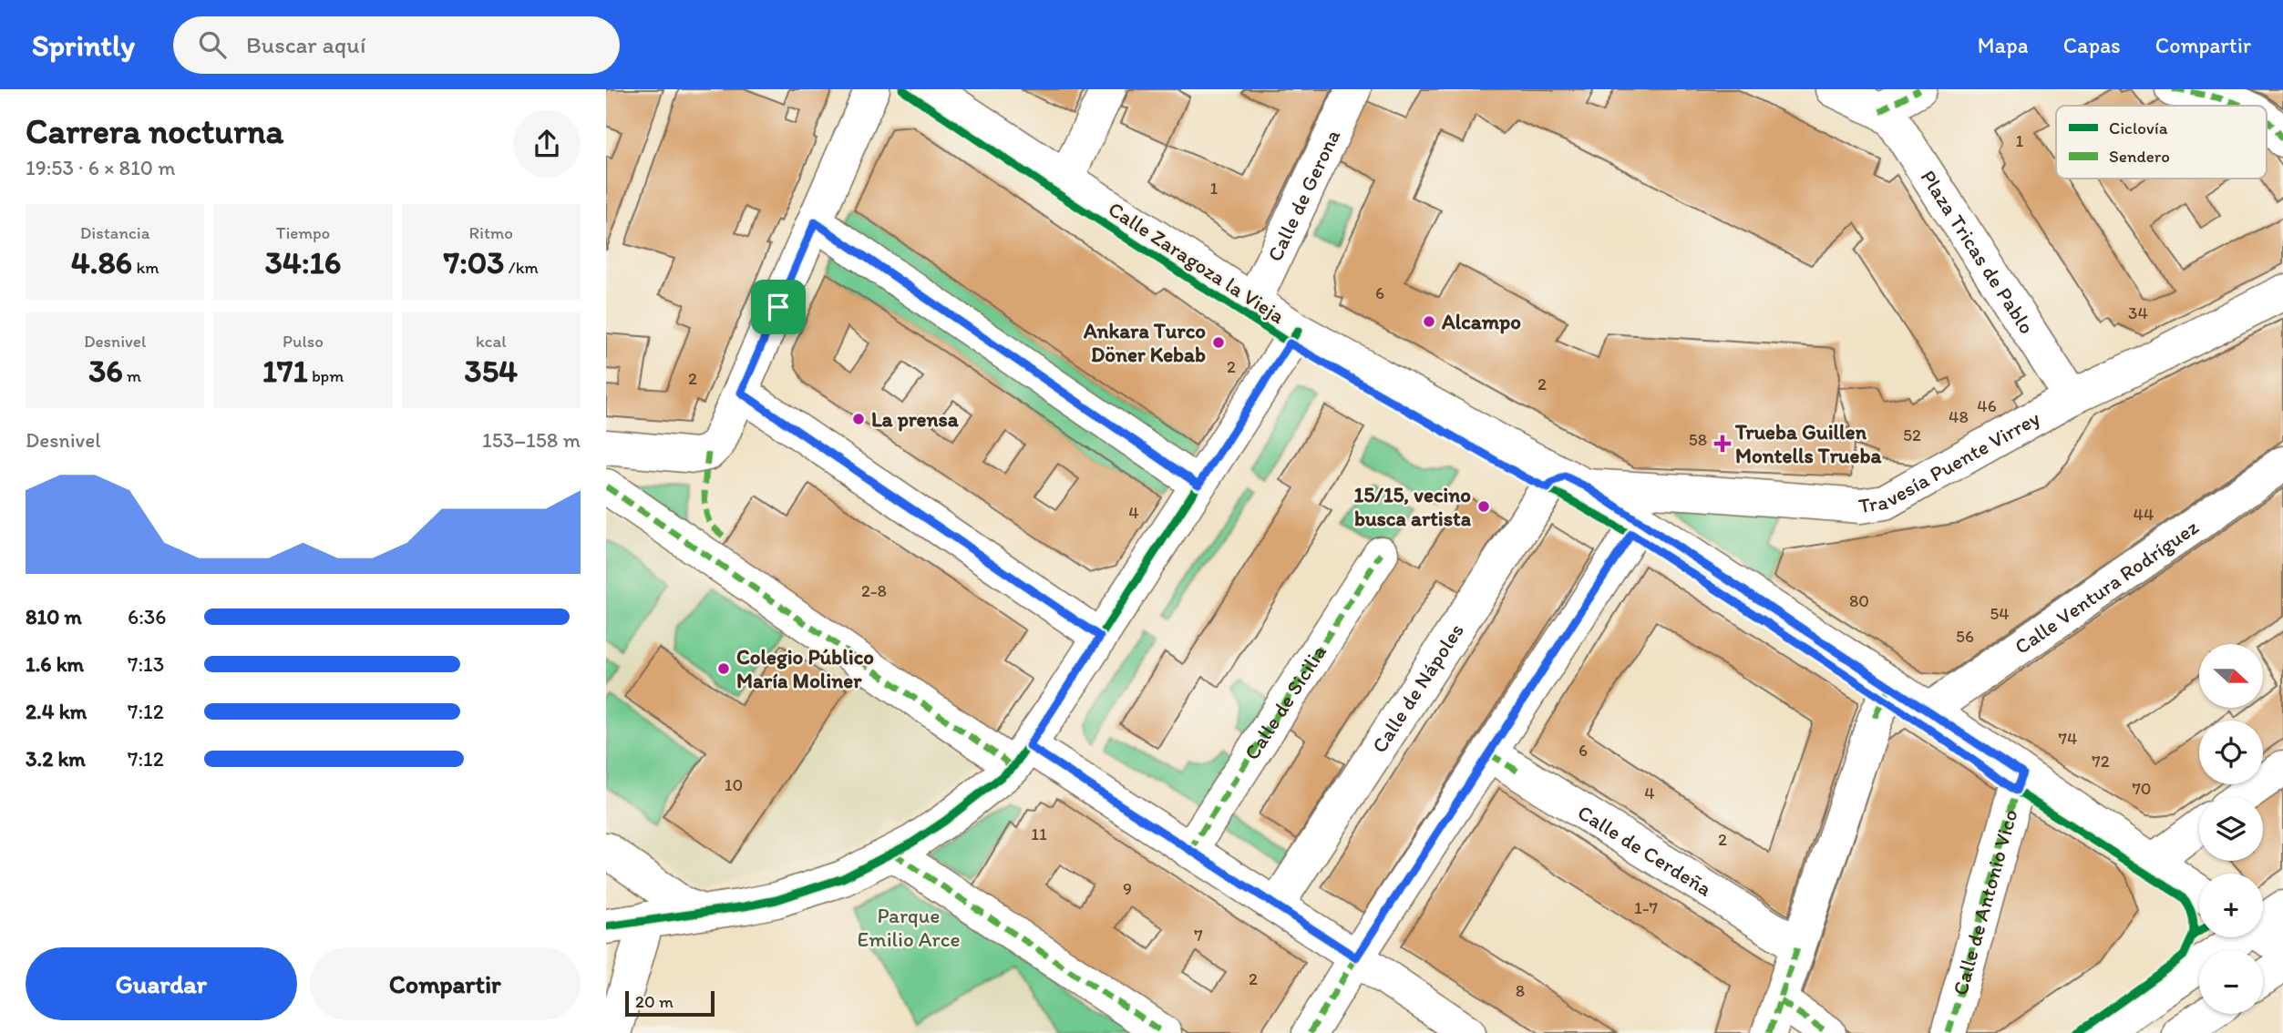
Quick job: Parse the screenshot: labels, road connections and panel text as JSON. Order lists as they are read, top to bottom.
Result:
{
  "streets": {
    "street": [
      "Calle de Gerona",
      "Plaza Tricas de Pablo",
      "Calle Zaragoza la Vieja",
      "Travesía Puente Virrey",
      "Calle Ventura Rodríguez",
      "Calle de Nápoles",
      "Calle de Sicilia",
      "Calle de Cerdeña",
      "Calle de Antonio Vico"
    ]
  },
  "crossings": [
    ["Calle de Gerona", "Calle Zaragoza la Vieja"],
    ["Plaza Tricas de Pablo", "Travesía Puente Virrey"],
    ["Calle Zaragoza la Vieja", "Travesía Puente Virrey"],
    ["Calle Zaragoza la Vieja", "Calle Ventura Rodríguez"],
    ["Calle Zaragoza la Vieja", "Calle de Nápoles"],
    ["Calle Zaragoza la Vieja", "Calle de Antonio Vico"],
    ["Travesía Puente Virrey", "Calle de Nápoles"]
  ],
  "parks": ["Parque Emilio Arce"],
  "places": {
    "other": [
      "Alcampo",
      "Ankara Turco Döner Kebab",
      "La prensa",
      "15/15, vecino busca artista",
      "Colegio Público María Moliner"
    ],
    "health": ["Trueba Guillen Montells Trueba"]
  },
  "house_numbers": [
    "1",
    "1",
    "6",
    "34",
    "2",
    "2",
    "2",
    "46",
    "48",
    "52",
    "58",
    "4",
    "44",
    "2-8",
    "80",
    "54",
    "56",
    "74",
    "6",
    "72",
    "10",
    "70",
    "4",
    "11",
    "2",
    "9",
    "1-7",
    "7",
    "2",
    "8"
  ],
  "legend": ["Ciclovía", "Sendero"],
  "scale_bar": "20 m",
  "north": "right",
  "page": {
    "header": "Sprintly",
    "search": "Buscar aquí",
    "nav": ["Mapa", "Capas", "Compartir"],
    "heading": ["Carrera nocturna", "19:53 · 6 × 810 m"],
    "stats": [
      ["Distancia", "4.86 km"],
      ["Tiempo", "34:16"],
      ["Ritmo", "7:03 /km"],
      ["Desnivel", "36 m"],
      ["Pulso", "171 bpm"],
      ["kcal", "354"]
    ],
    "chart": ["Desnivel", "153–158 m"],
    "list": [
      {
        "name": "810 m",
        "note": "6:36"
      },
      {
        "name": "1.6 km",
        "note": "7:13"
      },
      {
        "name": "2.4 km",
        "note": "7:12"
      },
      {
        "name": "3.2 km",
        "note": "7:12"
      }
    ],
    "map_buttons": ["+", "−"],
    "buttons": ["Guardar", "Compartir"],
    "scale": "20 m"
  }
}
